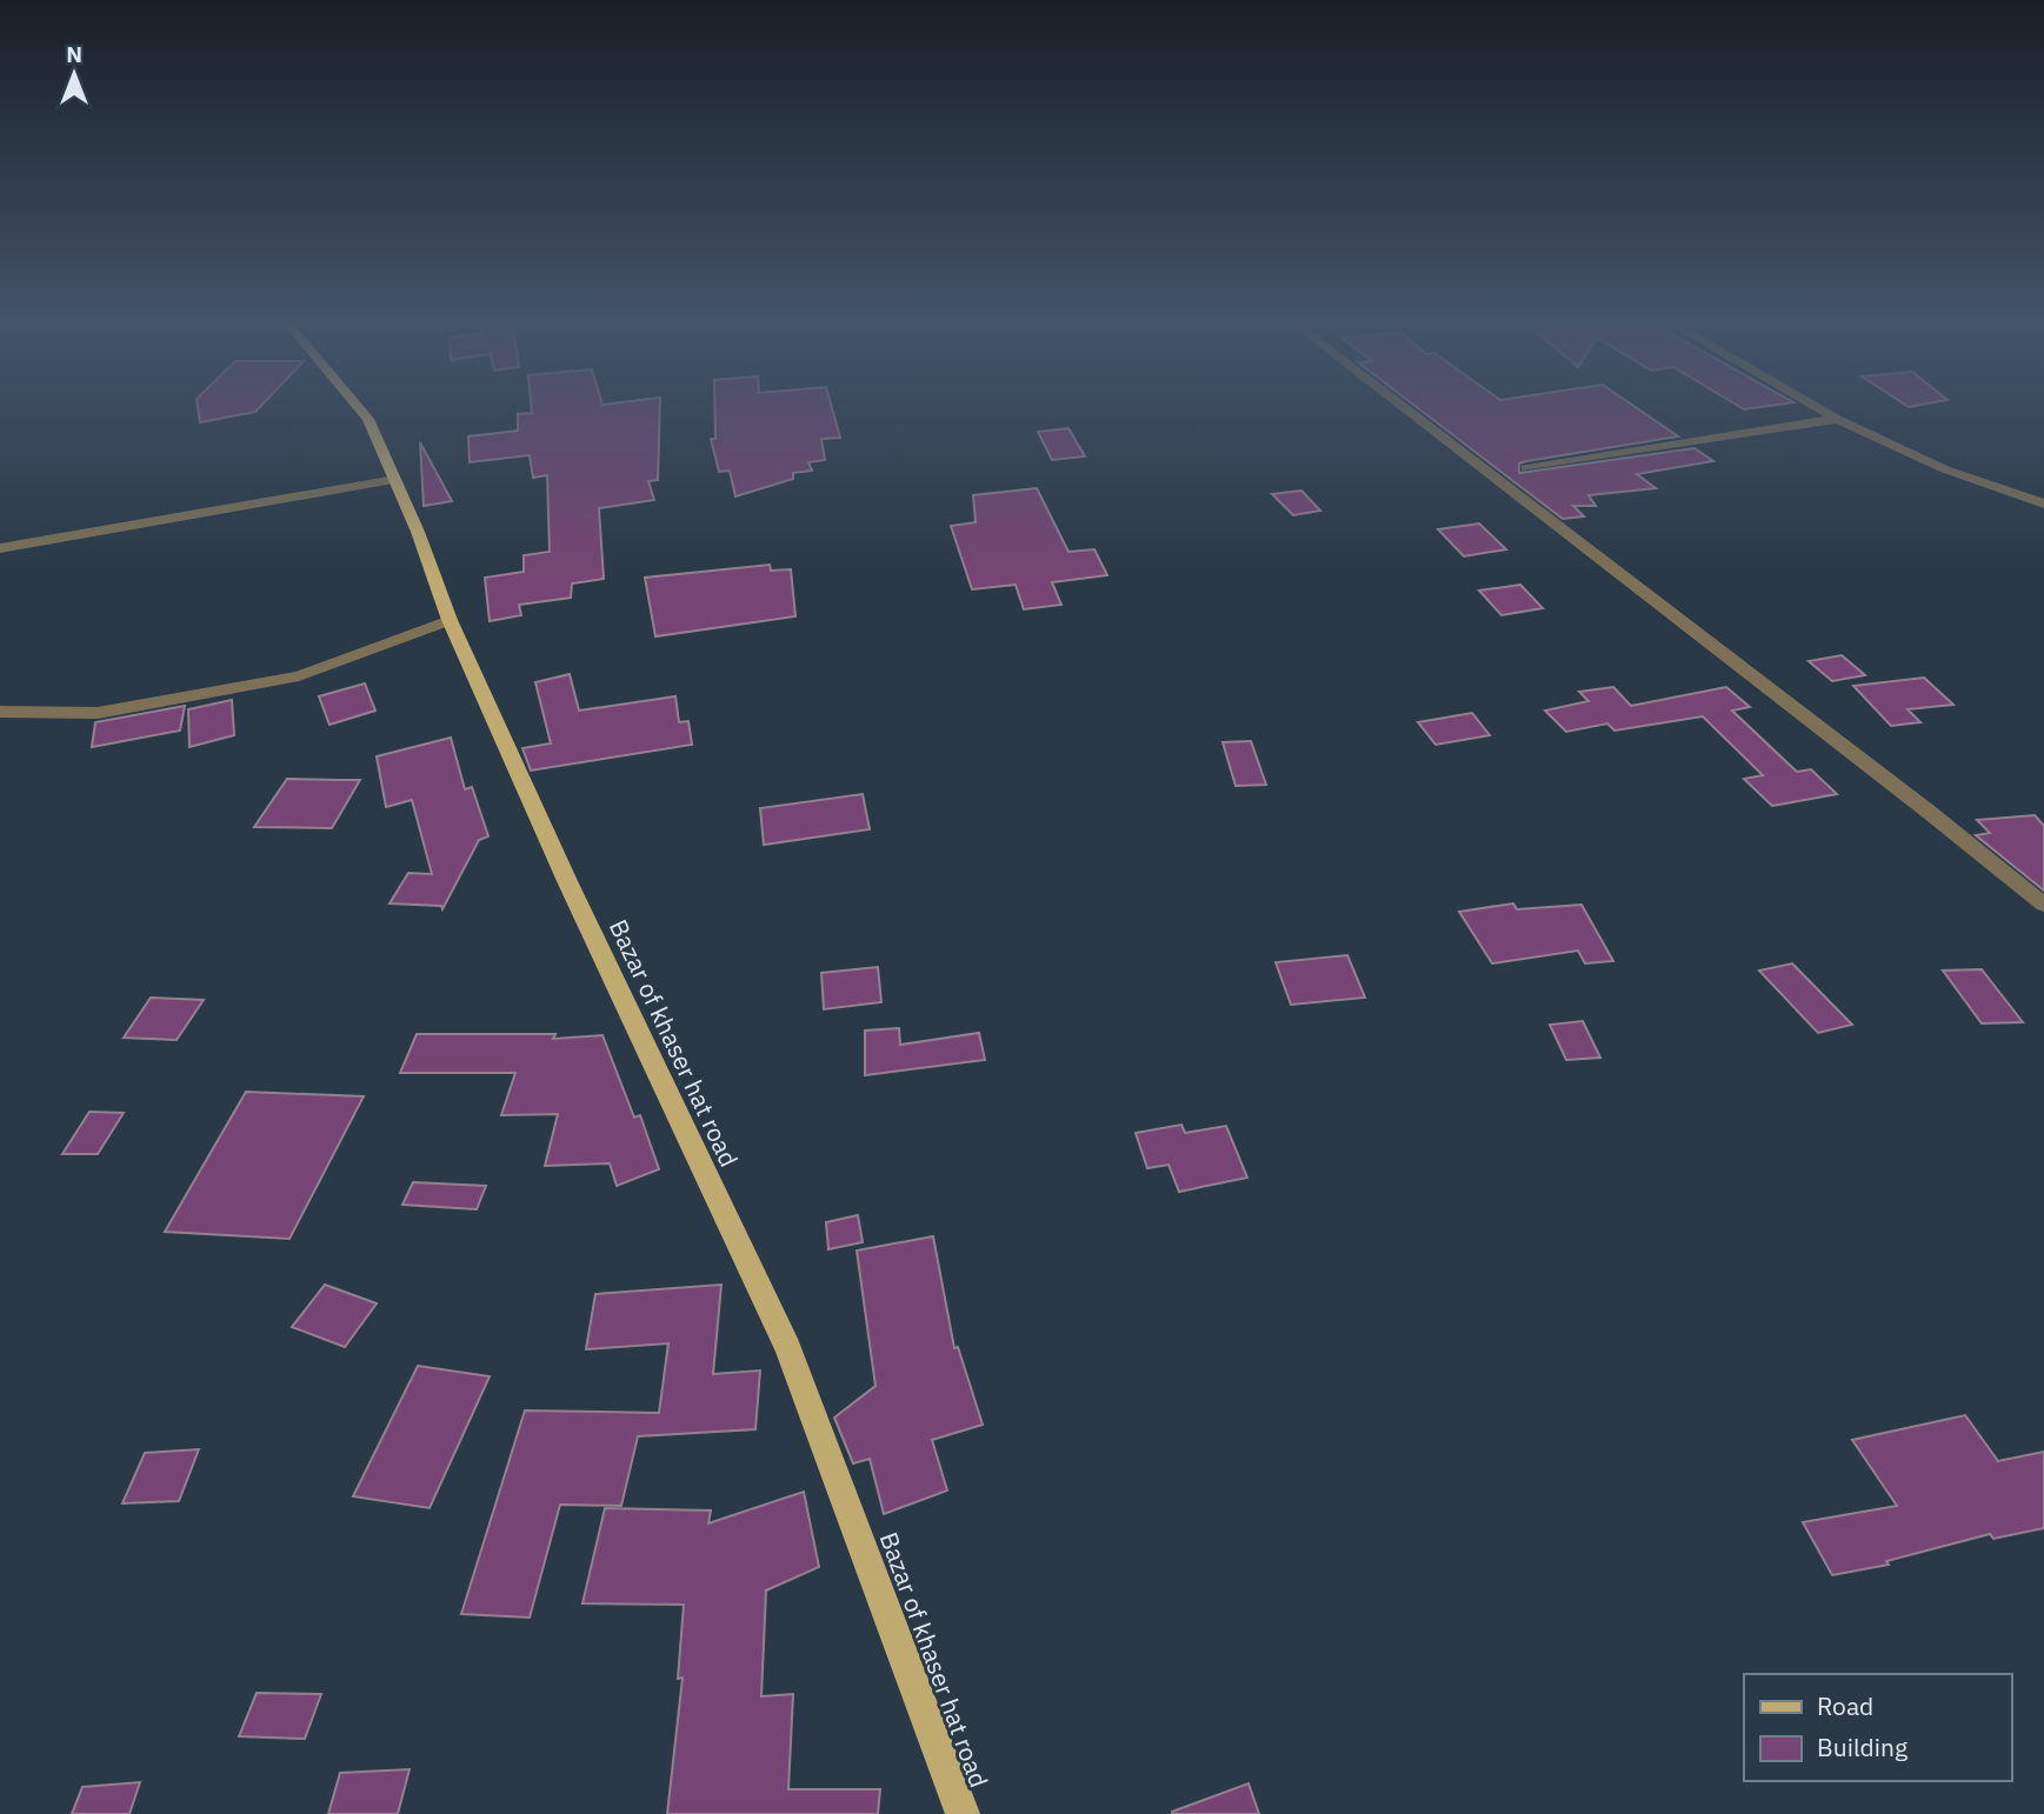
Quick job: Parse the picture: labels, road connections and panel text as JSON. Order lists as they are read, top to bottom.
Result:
{
  "streets": {
    "main road": ["Bazar of khaser hat road"]
  },
  "legend": ["Road", "Building"],
  "north": "top"
}
